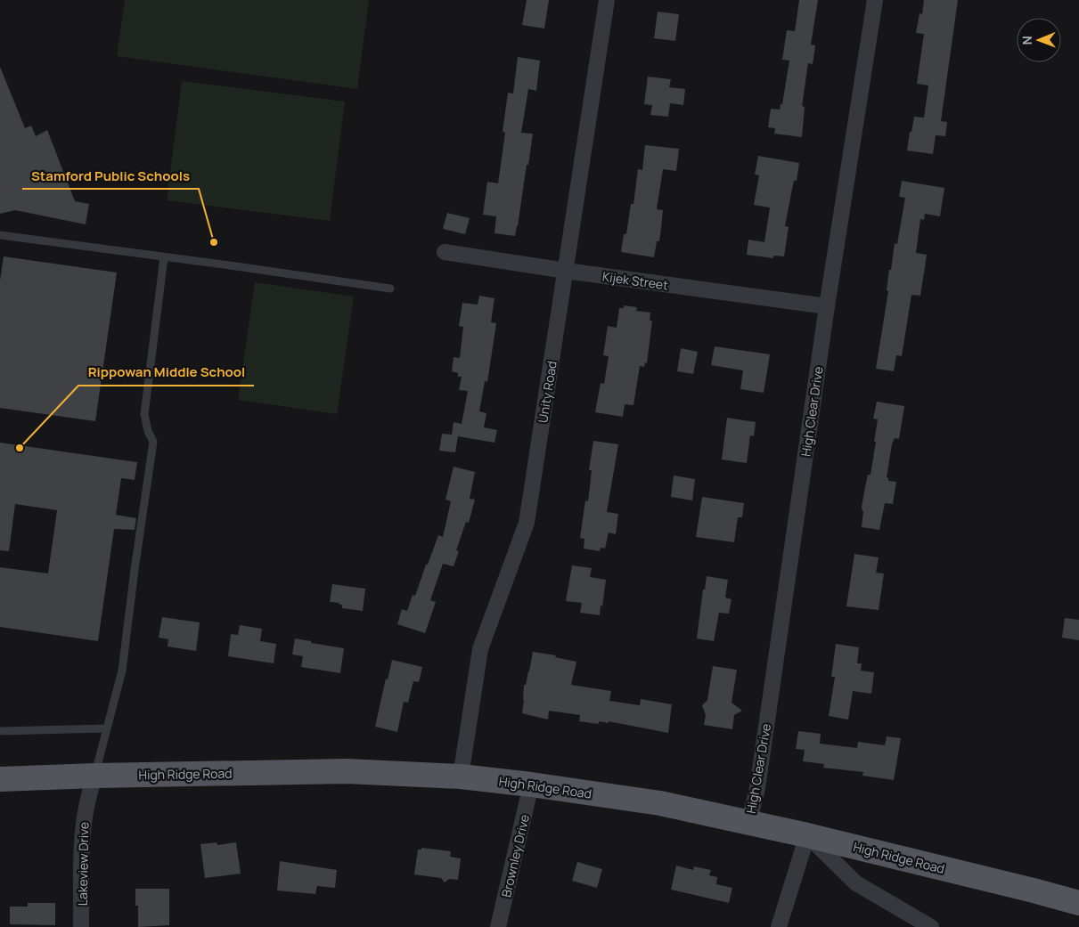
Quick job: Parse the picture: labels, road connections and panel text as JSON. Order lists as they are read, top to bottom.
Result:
{
  "streets": {
    "main road": ["High Ridge Road"],
    "street": [
      "Kijek Street",
      "Unity Road",
      "High Clear Drive",
      "Brownley Drive",
      "Lakeview Drive"
    ]
  },
  "crossings": [
    ["Kijek Street", "Unity Road"],
    ["Kijek Street", "High Clear Drive"],
    ["Unity Road", "High Ridge Road"],
    ["High Clear Drive", "High Ridge Road"],
    ["High Ridge Road", "Brownley Drive"],
    ["High Ridge Road", "Lakeview Drive"]
  ],
  "places": ["Stamford Public Schools", "Rippowan Middle School"],
  "north": "left"
}
